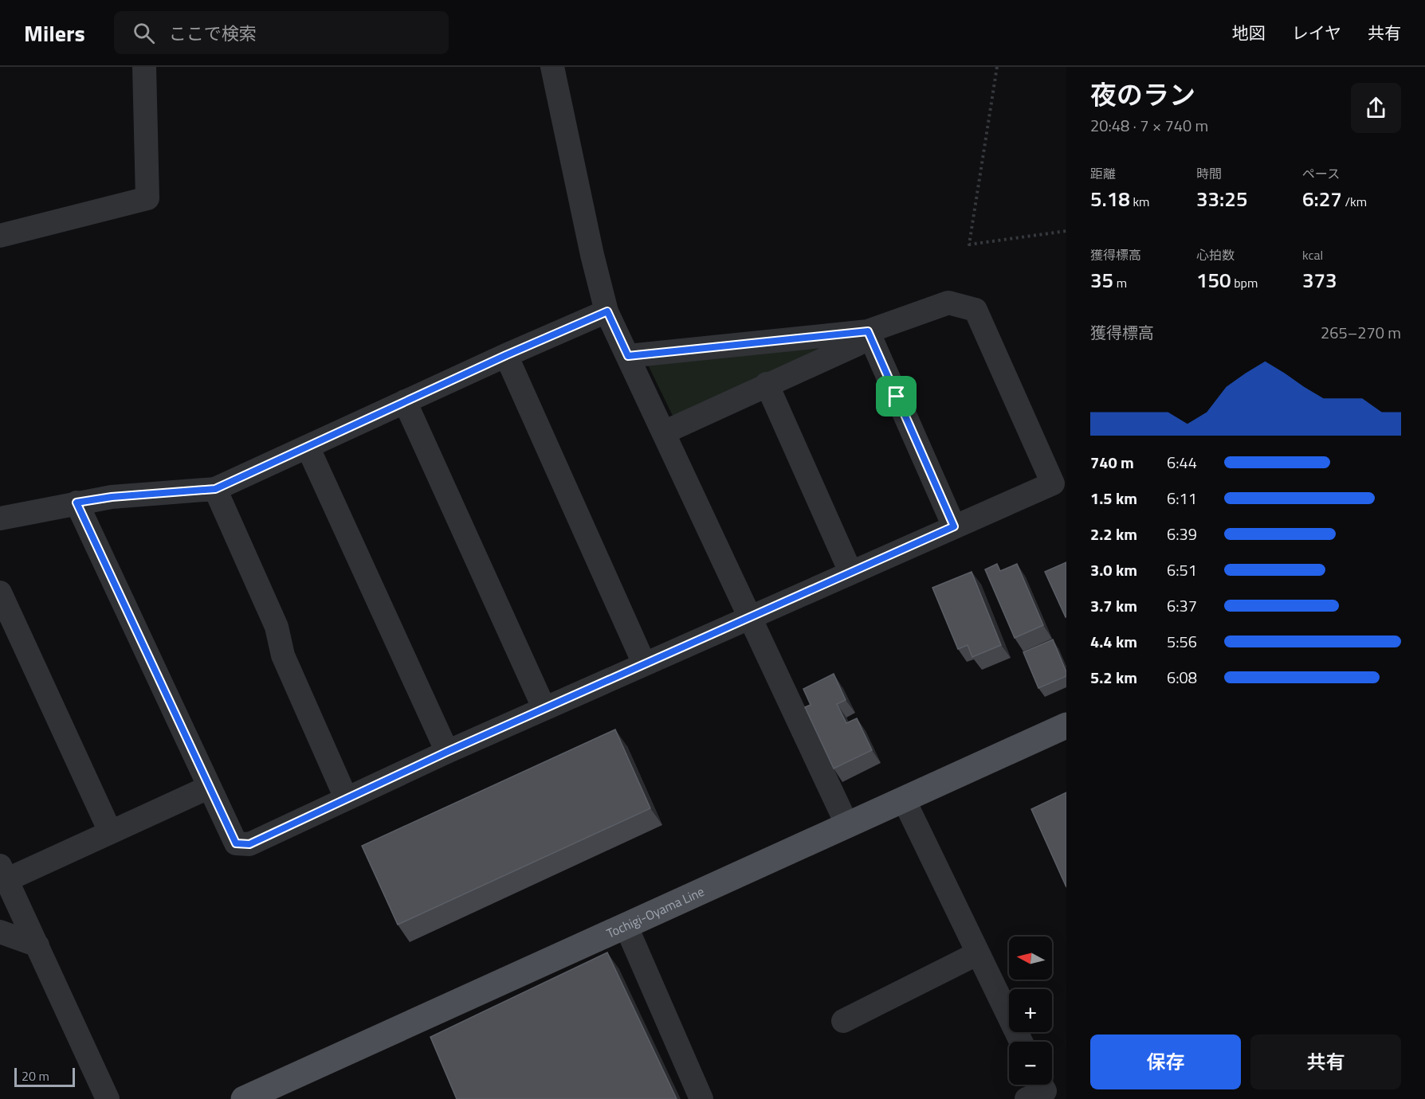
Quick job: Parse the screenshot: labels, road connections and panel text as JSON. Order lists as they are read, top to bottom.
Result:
{
  "streets": {
    "main road": ["Tochigi-Oyama Line"]
  },
  "scale_bar": "20 m",
  "north": "left",
  "page": {
    "header": "Milers",
    "search": "ここで検索",
    "nav": ["地図", "レイヤ", "共有"],
    "heading": ["夜のラン", "20:48 · 7 × 740 m"],
    "stats": [
      ["距離", "5.18 km"],
      ["時間", "33:25"],
      ["ペース", "6:27 /km"],
      ["獲得標高", "35 m"],
      ["心拍数", "150 bpm"],
      ["kcal", "373"]
    ],
    "chart": ["獲得標高", "265–270 m"],
    "list": [
      {
        "name": "740 m",
        "note": "6:44"
      },
      {
        "name": "1.5 km",
        "note": "6:11"
      },
      {
        "name": "2.2 km",
        "note": "6:39"
      },
      {
        "name": "3.0 km",
        "note": "6:51"
      },
      {
        "name": "3.7 km",
        "note": "6:37"
      },
      {
        "name": "4.4 km",
        "note": "5:56"
      },
      {
        "name": "5.2 km",
        "note": "6:08"
      }
    ],
    "map_buttons": ["+", "−"],
    "buttons": ["保存", "共有"],
    "scale": "20 m"
  }
}
